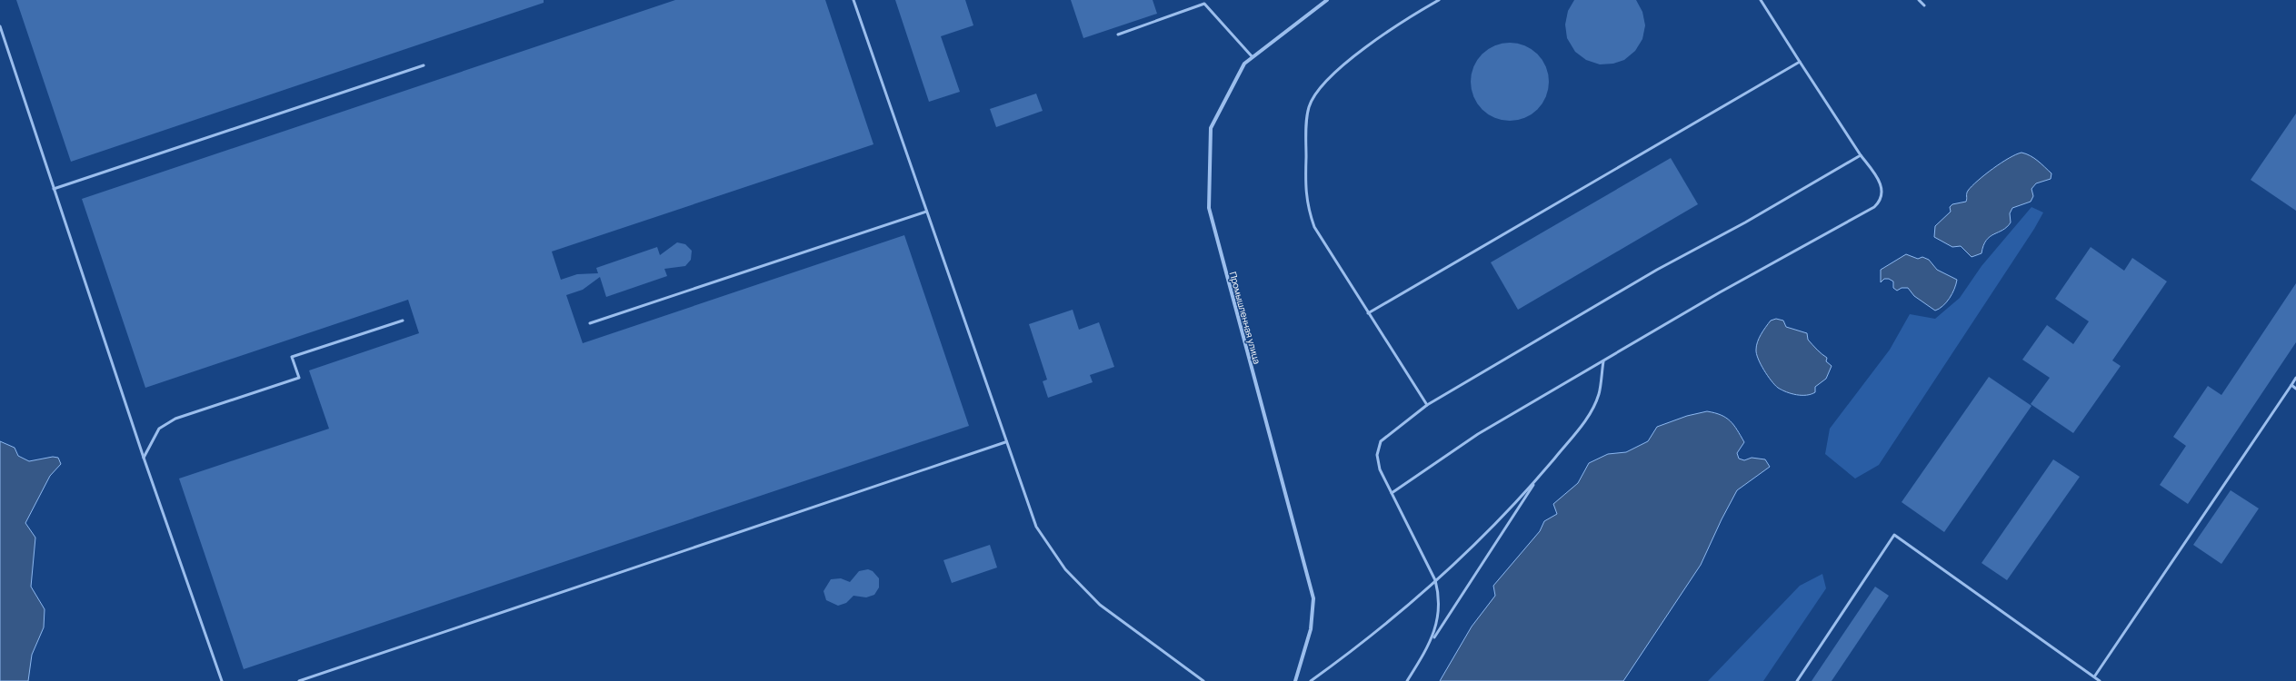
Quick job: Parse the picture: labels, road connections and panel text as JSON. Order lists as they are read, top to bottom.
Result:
{
  "streets": {
    "street": ["Промышленная улица"]
  }
}
